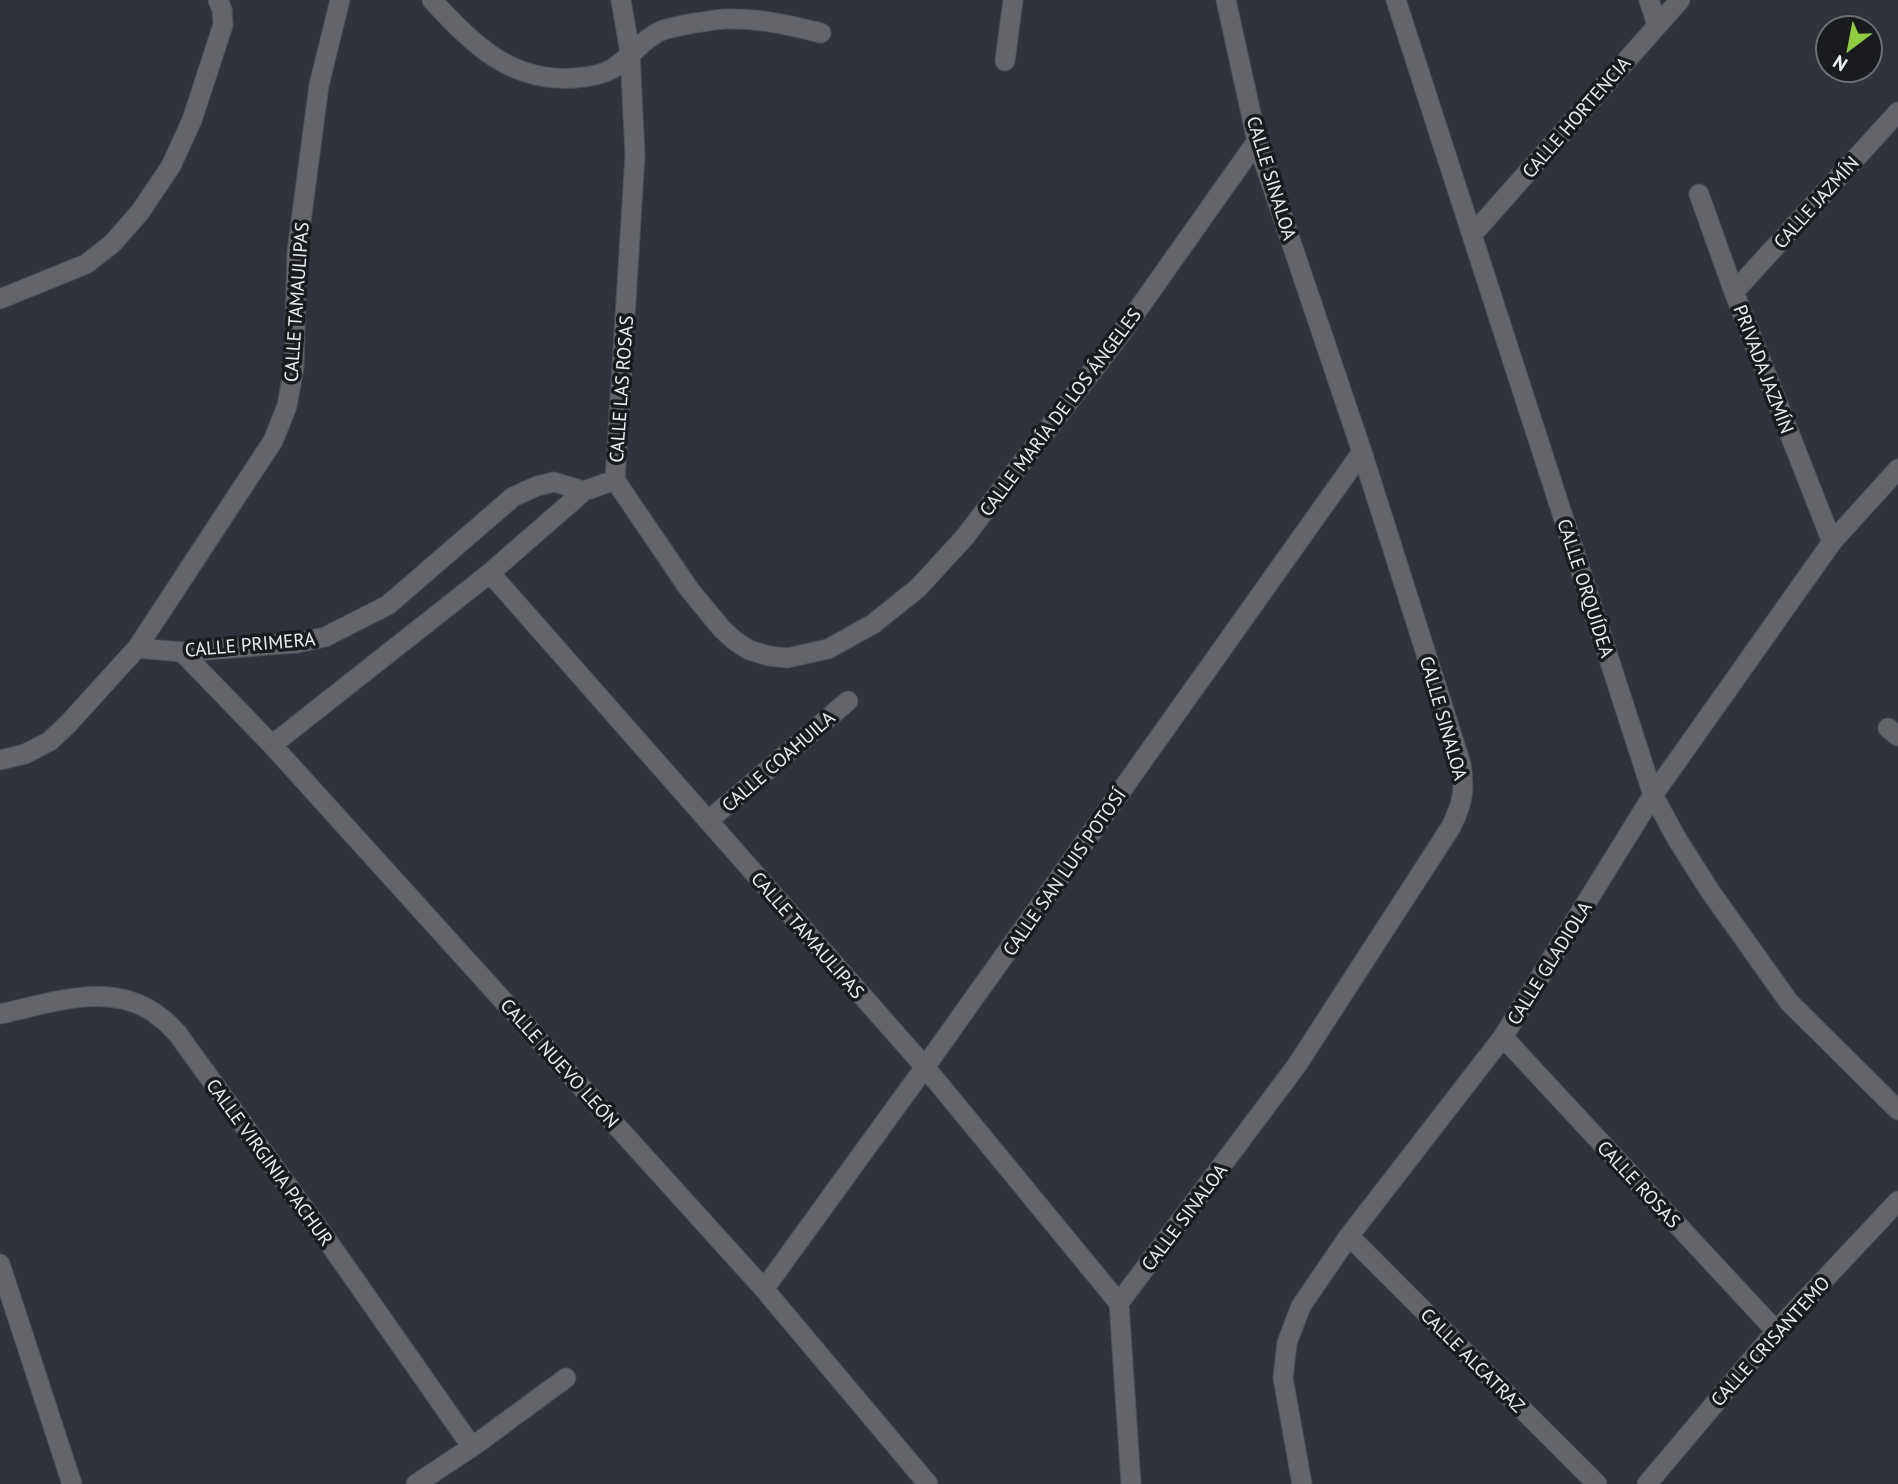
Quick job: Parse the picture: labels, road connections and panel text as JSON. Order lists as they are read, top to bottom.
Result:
{
  "streets": {
    "street": [
      "CALLE HORTENCIA",
      "CALLE SINALOA",
      "CALLE JAZMÍN",
      "CALLE TAMAULIPAS",
      "PRIVADA JAZMÍN",
      "CALLE LAS ROSAS",
      "CALLE MARÍA DE LOS ÁNGELES",
      "CALLE ORQUÍDEA",
      "CALLE PRIMERA",
      "CALLE COAHUILA",
      "CALLE SAN LUIS POTOSÍ",
      "CALLE GLADIOLA",
      "CALLE NUEVO LEÓN",
      "CALLE VIRGINIA PACHUR",
      "CALLE ROSAS",
      "CALLE CRISANTEMO",
      "CALLE ALCATRAZ"
    ]
  },
  "crossings": [
    ["CALLE HORTENCIA", "CALLE ORQUÍDEA"],
    ["CALLE SINALOA", "CALLE TAMAULIPAS"],
    ["CALLE SINALOA", "CALLE MARÍA DE LOS ÁNGELES"],
    ["CALLE SINALOA", "CALLE SAN LUIS POTOSÍ"],
    ["CALLE JAZMÍN", "PRIVADA JAZMÍN"],
    ["CALLE TAMAULIPAS", "CALLE PRIMERA"],
    ["CALLE TAMAULIPAS", "CALLE COAHUILA"],
    ["CALLE TAMAULIPAS", "CALLE SAN LUIS POTOSÍ"],
    ["PRIVADA JAZMÍN", "CALLE GLADIOLA"],
    ["CALLE LAS ROSAS", "CALLE MARÍA DE LOS ÁNGELES"],
    ["CALLE ORQUÍDEA", "CALLE GLADIOLA"],
    ["CALLE PRIMERA", "CALLE NUEVO LEÓN"],
    ["CALLE SAN LUIS POTOSÍ", "CALLE NUEVO LEÓN"],
    ["CALLE GLADIOLA", "CALLE ROSAS"],
    ["CALLE GLADIOLA", "CALLE ALCATRAZ"],
    ["CALLE ROSAS", "CALLE CRISANTEMO"]
  ],
  "north": "bottom left"
}
